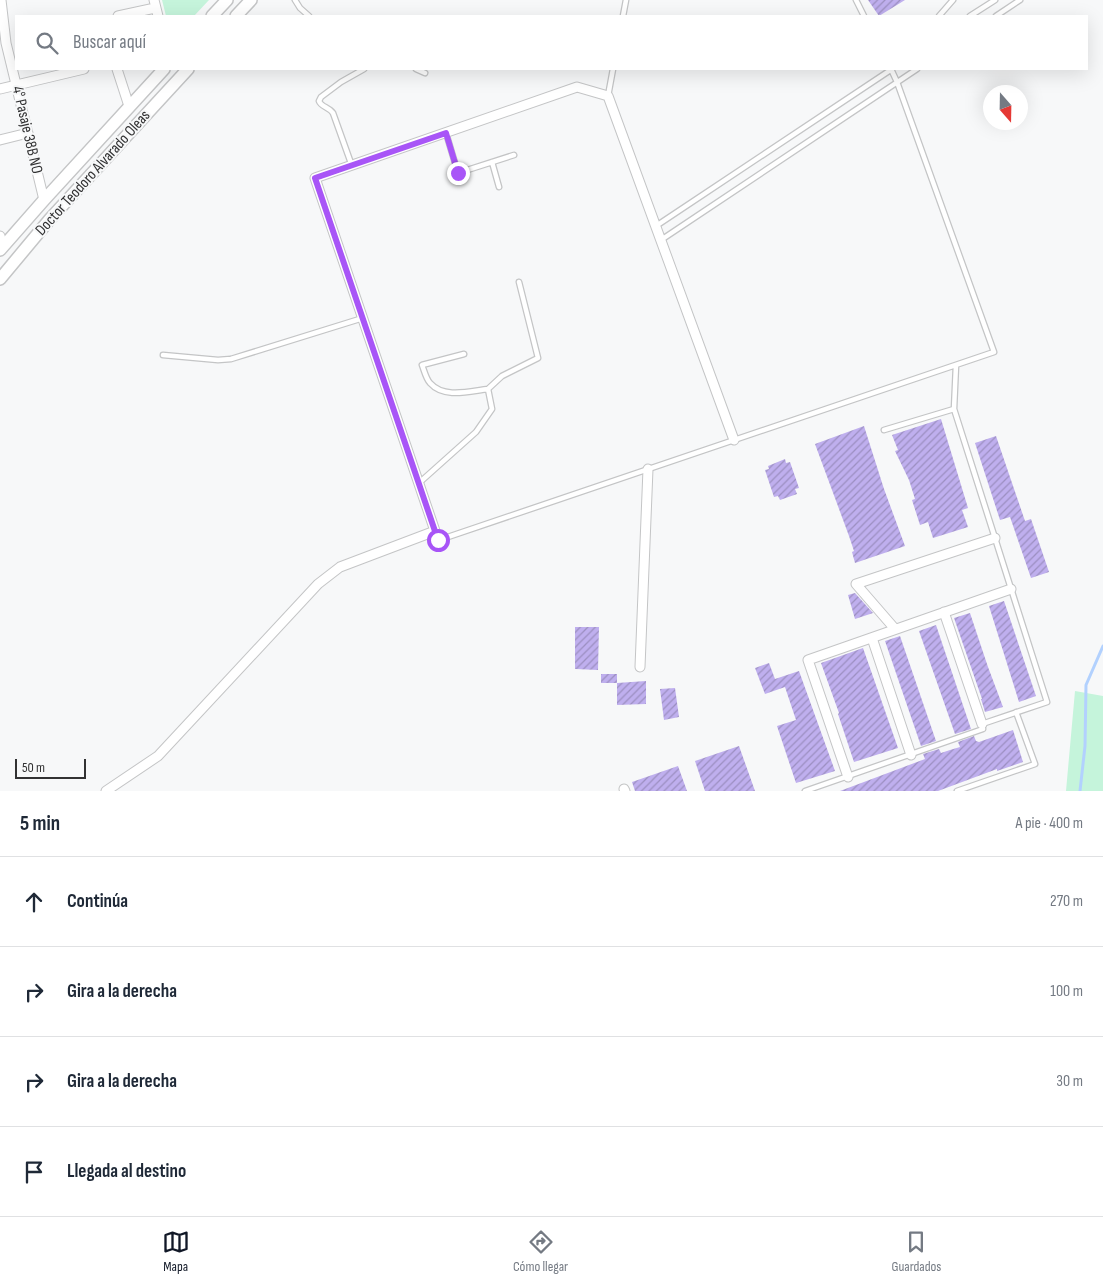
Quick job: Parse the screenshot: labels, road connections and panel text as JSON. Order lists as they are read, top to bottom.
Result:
{
  "streets": {
    "main road": ["Doctor Teodoro Alvarado Oleas"],
    "street": ["4° Pasaje 38B NO"]
  },
  "crossings": [
    ["4° Pasaje 38B NO", "Doctor Teodoro Alvarado Oleas"]
  ],
  "scale_bar": "50 m",
  "north": "bottom",
  "page": {
    "search": "Buscar aquí",
    "scale": "50 m",
    "heading": ["5 min", "A pie · 400 m"],
    "list": [
      ["Continúa", "270 m"],
      ["Gira a la derecha", "100 m"],
      ["Gira a la derecha", "30 m"],
      "Llegada al destino"
    ],
    "nav": ["Mapa", "Cómo llegar", "Guardados"]
  }
}
